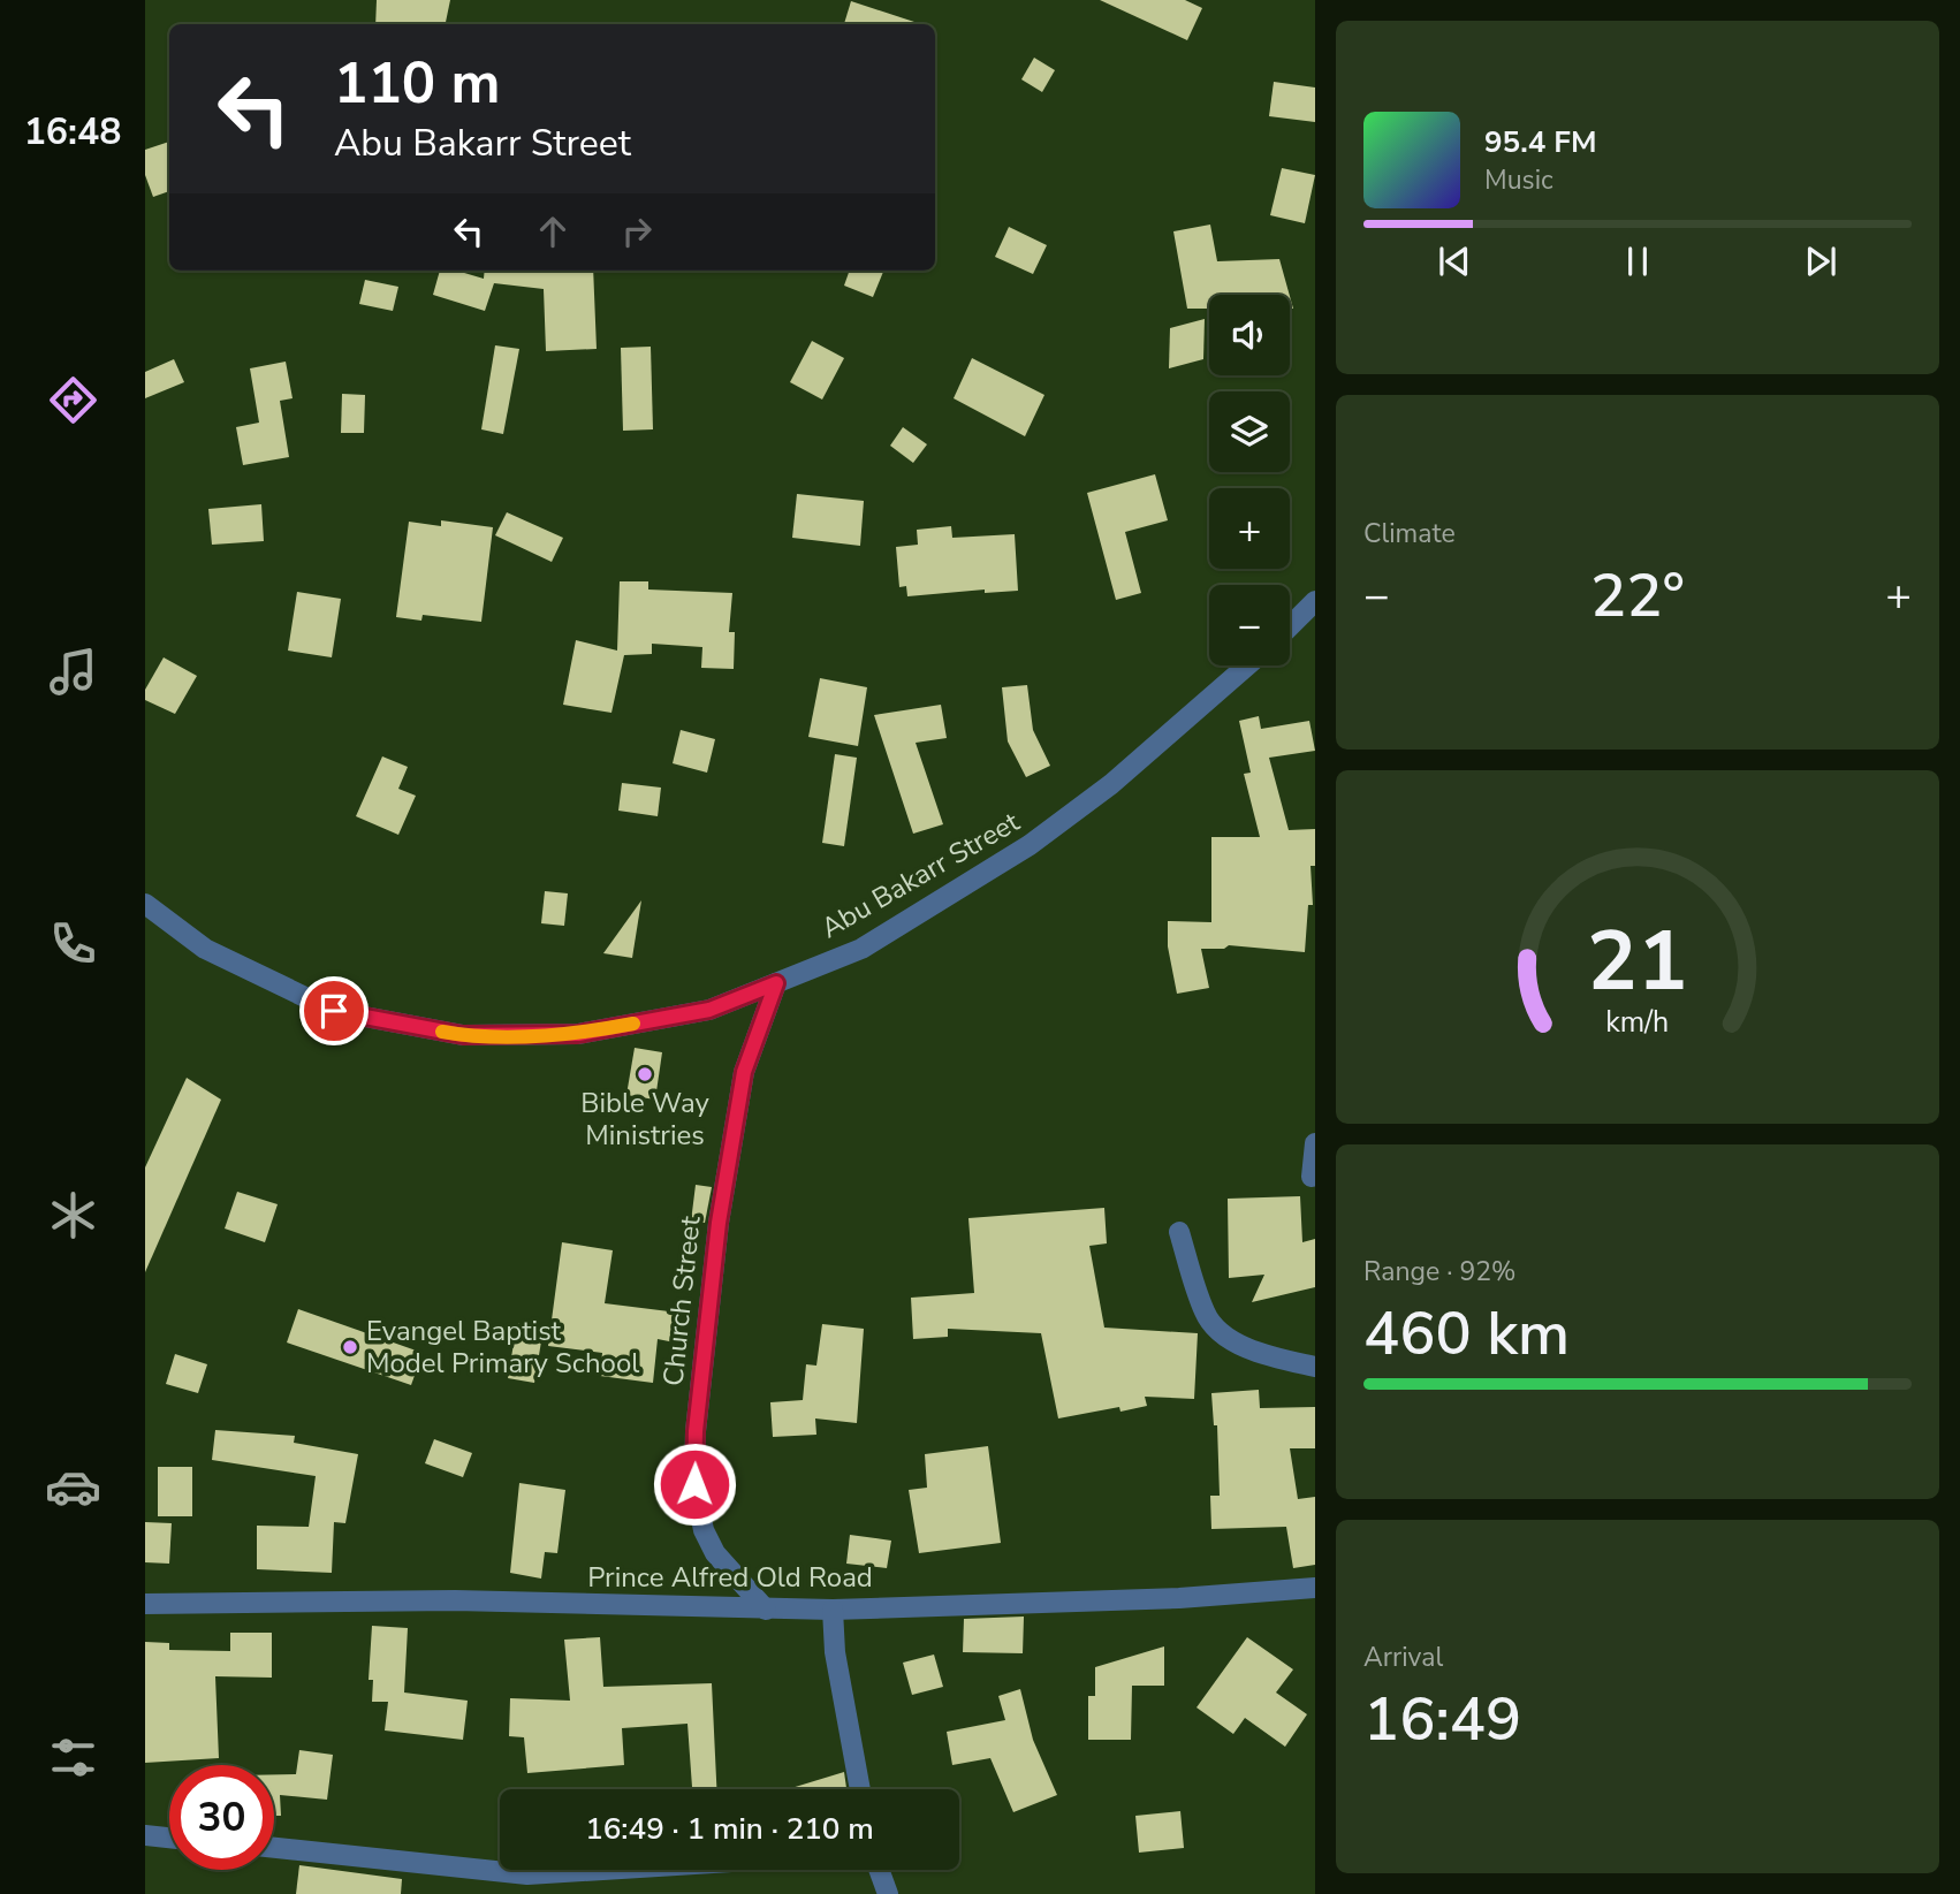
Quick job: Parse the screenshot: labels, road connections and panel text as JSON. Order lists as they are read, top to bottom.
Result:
{
  "streets": {
    "street": ["Abu Bakarr Street", "Church Street", "Prince Alfred Old Road"]
  },
  "crossings": [
    ["Abu Bakarr Street", "Church Street"],
    ["Church Street", "Prince Alfred Old Road"]
  ],
  "places": ["Bible Way Ministries", "Evangel Baptist Model Primary School"],
  "page": {
    "tabs": "16:48",
    "turn": ["110 m", "Abu Bakarr Street"],
    "song": ["95.4 FM", "Music"],
    "map_buttons": ["+", "−"],
    "tile": [
      "Climate",
      ["Range · 92%", "460 km"],
      ["Arrival", "16:49"]
    ],
    "heat": ["−", "22°", "+"],
    "limit": "30",
    "trip": "16:49 · 1 min · 210 m",
    "gauge": ["21", "km/h"]
  }
}
